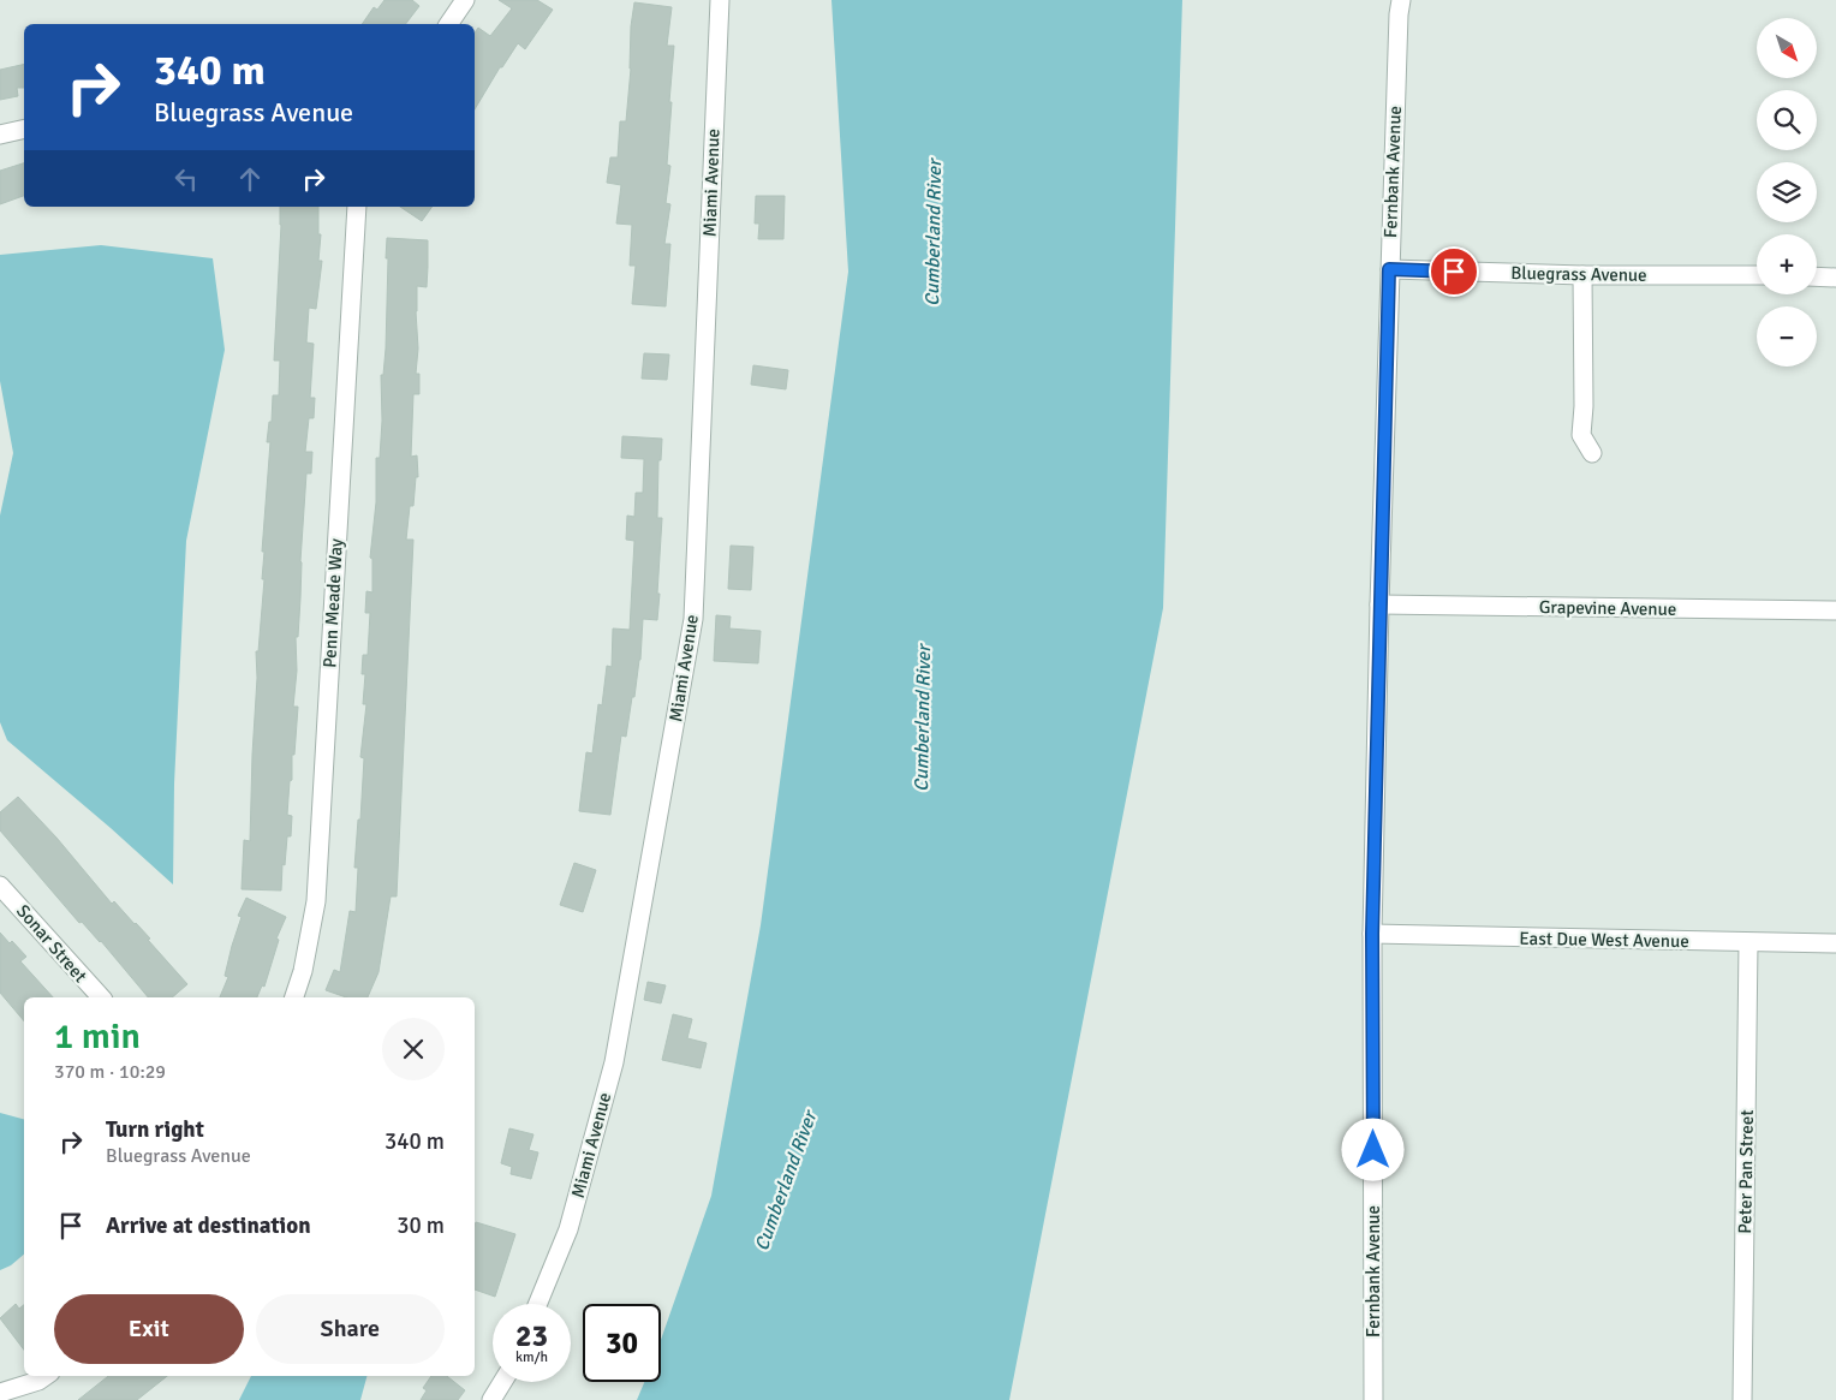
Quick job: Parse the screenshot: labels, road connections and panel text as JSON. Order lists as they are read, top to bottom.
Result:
{
  "streets": {
    "street": [
      "Fernbank Avenue",
      "Miami Avenue",
      "Bluegrass Avenue",
      "Penn Meade Way",
      "Grapevine Avenue",
      "East Due West Avenue",
      "Sonar Street",
      "Peter Pan Street"
    ]
  },
  "crossings": [
    ["Fernbank Avenue", "Bluegrass Avenue"],
    ["Fernbank Avenue", "Grapevine Avenue"],
    ["Fernbank Avenue", "East Due West Avenue"],
    ["East Due West Avenue", "Peter Pan Street"]
  ],
  "water": ["Cumberland River"],
  "north": "bottom right",
  "page": {
    "map_buttons": ["+", "−"],
    "turn": ["340 m", "Bluegrass Avenue"],
    "heading": ["1 min", "370 m · 10:29"],
    "list": [
      {
        "name": "Turn right",
        "note": "Bluegrass Avenue",
        "value": "340 m"
      },
      {
        "name": "Arrive at destination",
        "value": "30 m"
      }
    ],
    "buttons": ["Exit", "Share"],
    "speed": "23 km/h",
    "limit": "30"
  }
}
